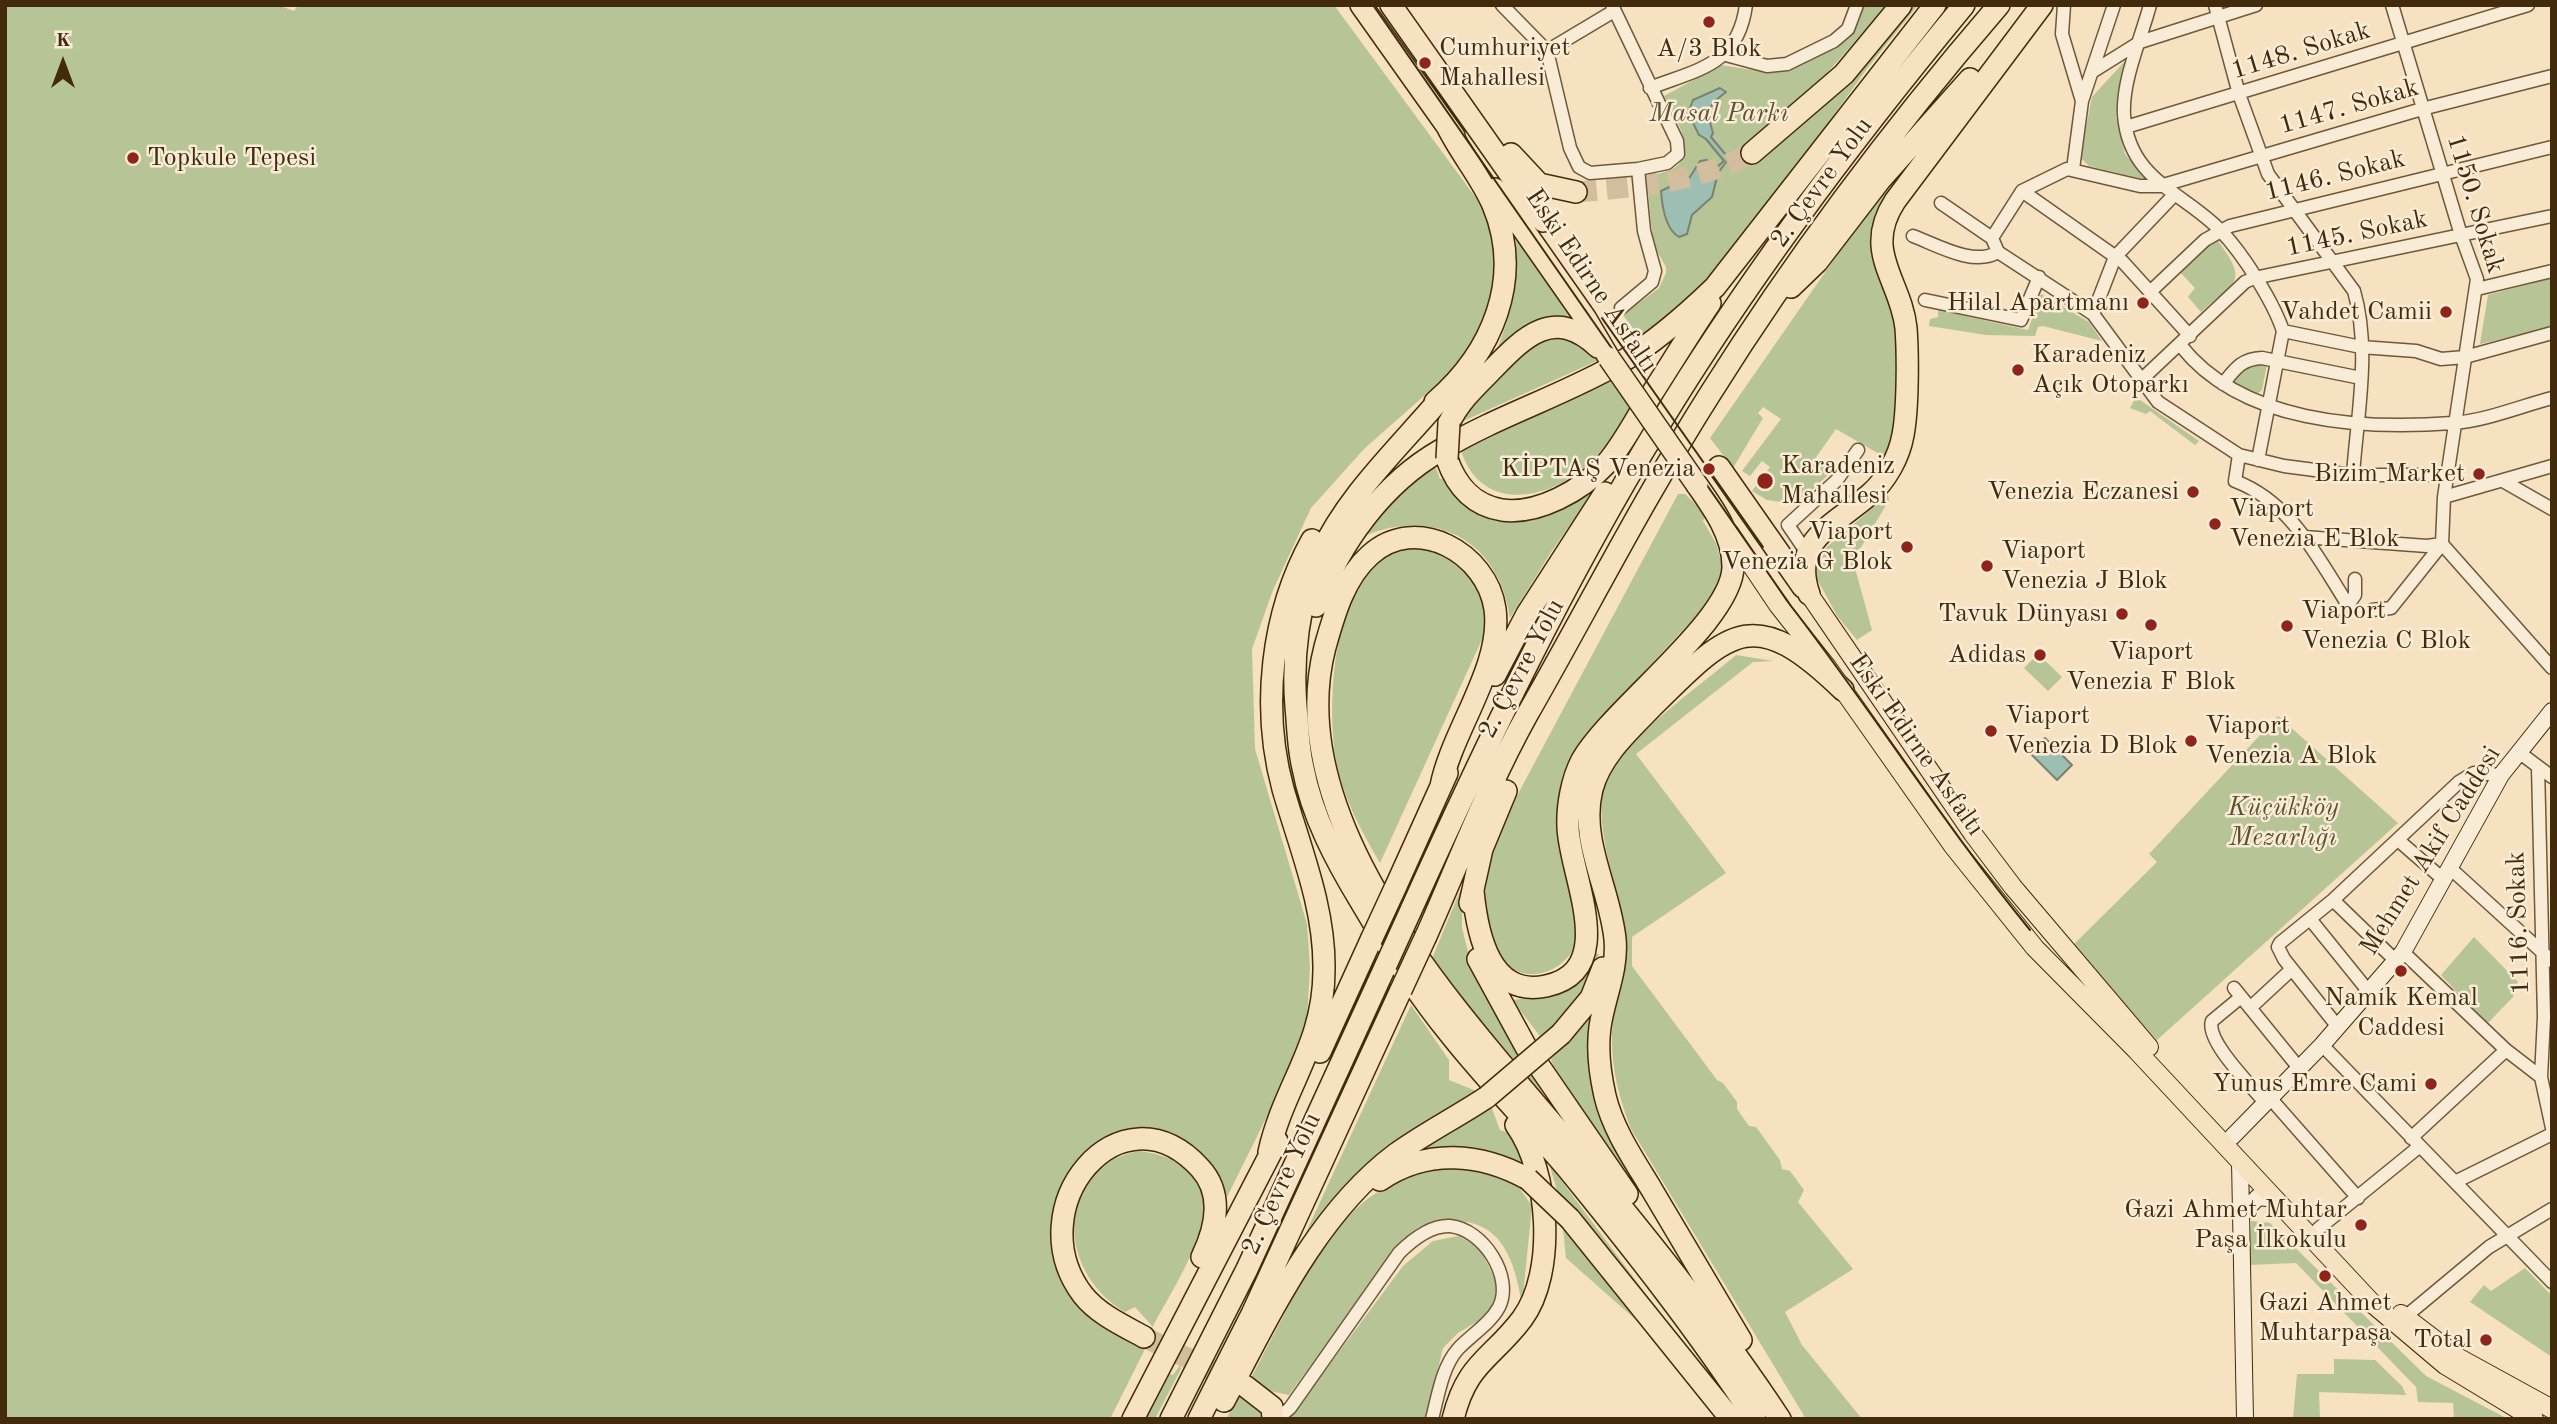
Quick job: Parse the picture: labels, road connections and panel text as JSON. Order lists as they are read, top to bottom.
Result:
{
  "streets": {
    "highway": ["2. Çevre Yolu", "Eski Edirne Asfaltı"],
    "main road": ["Mehmet Akif Caddesi"],
    "street": [
      "1148. Sokak",
      "1147. Sokak",
      "1146. Sokak",
      "1150. Sokak",
      "1145. Sokak",
      "1116. Sokak"
    ]
  },
  "crossings": [
    ["1148. Sokak", "1150. Sokak"],
    ["1147. Sokak", "1150. Sokak"],
    ["1146. Sokak", "1150. Sokak"],
    ["1150. Sokak", "1145. Sokak"],
    ["Eski Edirne Asfaltı", "Mehmet Akif Caddesi"]
  ],
  "parks": ["Masal Parkı", "Küçükköy Mezarlığı"],
  "places": [
    "A/3 Blok",
    "Cumhuriyet Mahallesi",
    "Topkule Tepesi",
    "Hilal Apartmanı",
    "Vahdet Camii",
    "Karadeniz Açık Otoparkı",
    "KİPTAŞ Venezia",
    "Bizim Market",
    "Karadeniz Mahallesi",
    "Venezia Eczanesi",
    "Viaport Venezia E Blok",
    "Viaport Venezia G Blok",
    "Viaport Venezia J Blok",
    "Tavuk Dünyası",
    "Viaport Venezia F Blok",
    "Viaport Venezia C Blok",
    "Adidas",
    "Viaport Venezia D Blok",
    "Viaport Venezia A Blok",
    "Namık Kemal Caddesi",
    "Yunus Emre Cami",
    "Gazi Ahmet Muhtar Paşa İlkokulu",
    "Gazi Ahmet Muhtarpaşa",
    "Total"
  ],
  "north": "top"
}
